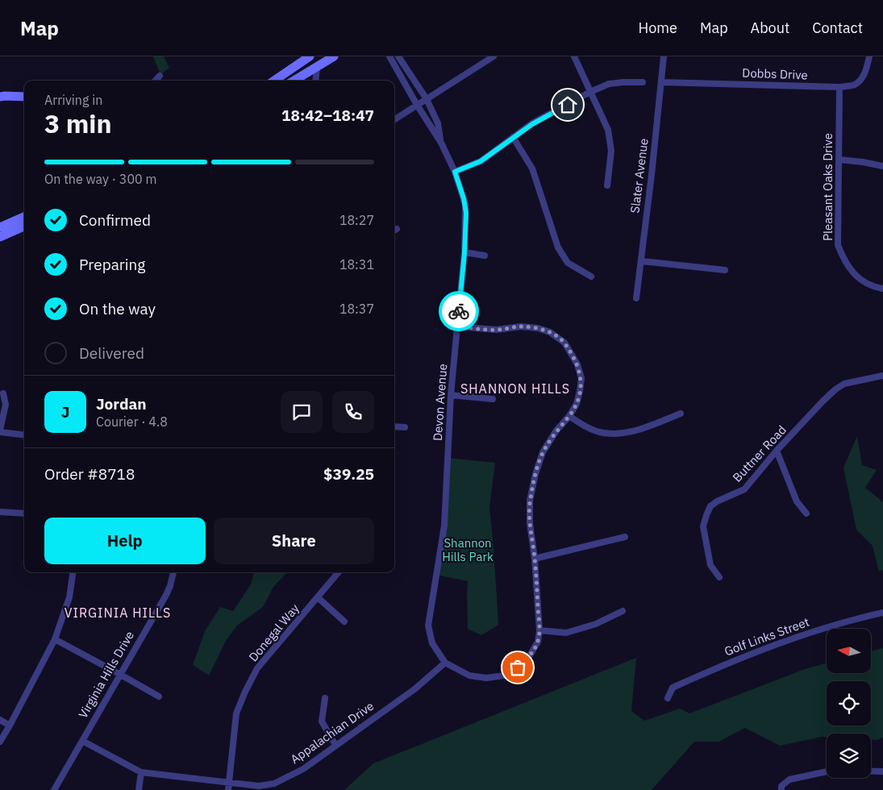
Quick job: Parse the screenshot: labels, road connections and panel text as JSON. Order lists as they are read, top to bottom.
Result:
{
  "streets": {
    "street": [
      "Dobbs Drive",
      "Slater Avenue",
      "Pleasant Oaks Drive",
      "Devon Avenue",
      "Buttner Road",
      "Donegal Way",
      "Golf Links Street",
      "Virginia Hills Drive",
      "Appalachian Drive"
    ]
  },
  "crossings": [
    ["Dobbs Drive", "Slater Avenue"],
    ["Dobbs Drive", "Pleasant Oaks Drive"],
    ["Devon Avenue", "Appalachian Drive"],
    ["Donegal Way", "Appalachian Drive"],
    ["Virginia Hills Drive", "Appalachian Drive"]
  ],
  "districts": ["SHANNON HILLS", "VIRGINIA HILLS"],
  "parks": ["Shannon Hills Park"],
  "north": "left",
  "page": {
    "header": "Map",
    "nav": [
      "Home",
      "Map",
      "About",
      "Contact"
    ],
    "heading": ["3 min", "Arriving in", "18:42–18:47"],
    "panel": [
      "Jordan",
      "Courier · 4.8",
      "Order #8718",
      "$39.25"
    ],
    "bar": "On the way · 300 m",
    "list": [
      ["Confirmed", "18:27"],
      ["Preparing", "18:31"],
      ["On the way", "18:37"],
      "Delivered"
    ],
    "round": "J",
    "buttons": ["Help", "Share"]
  }
}
